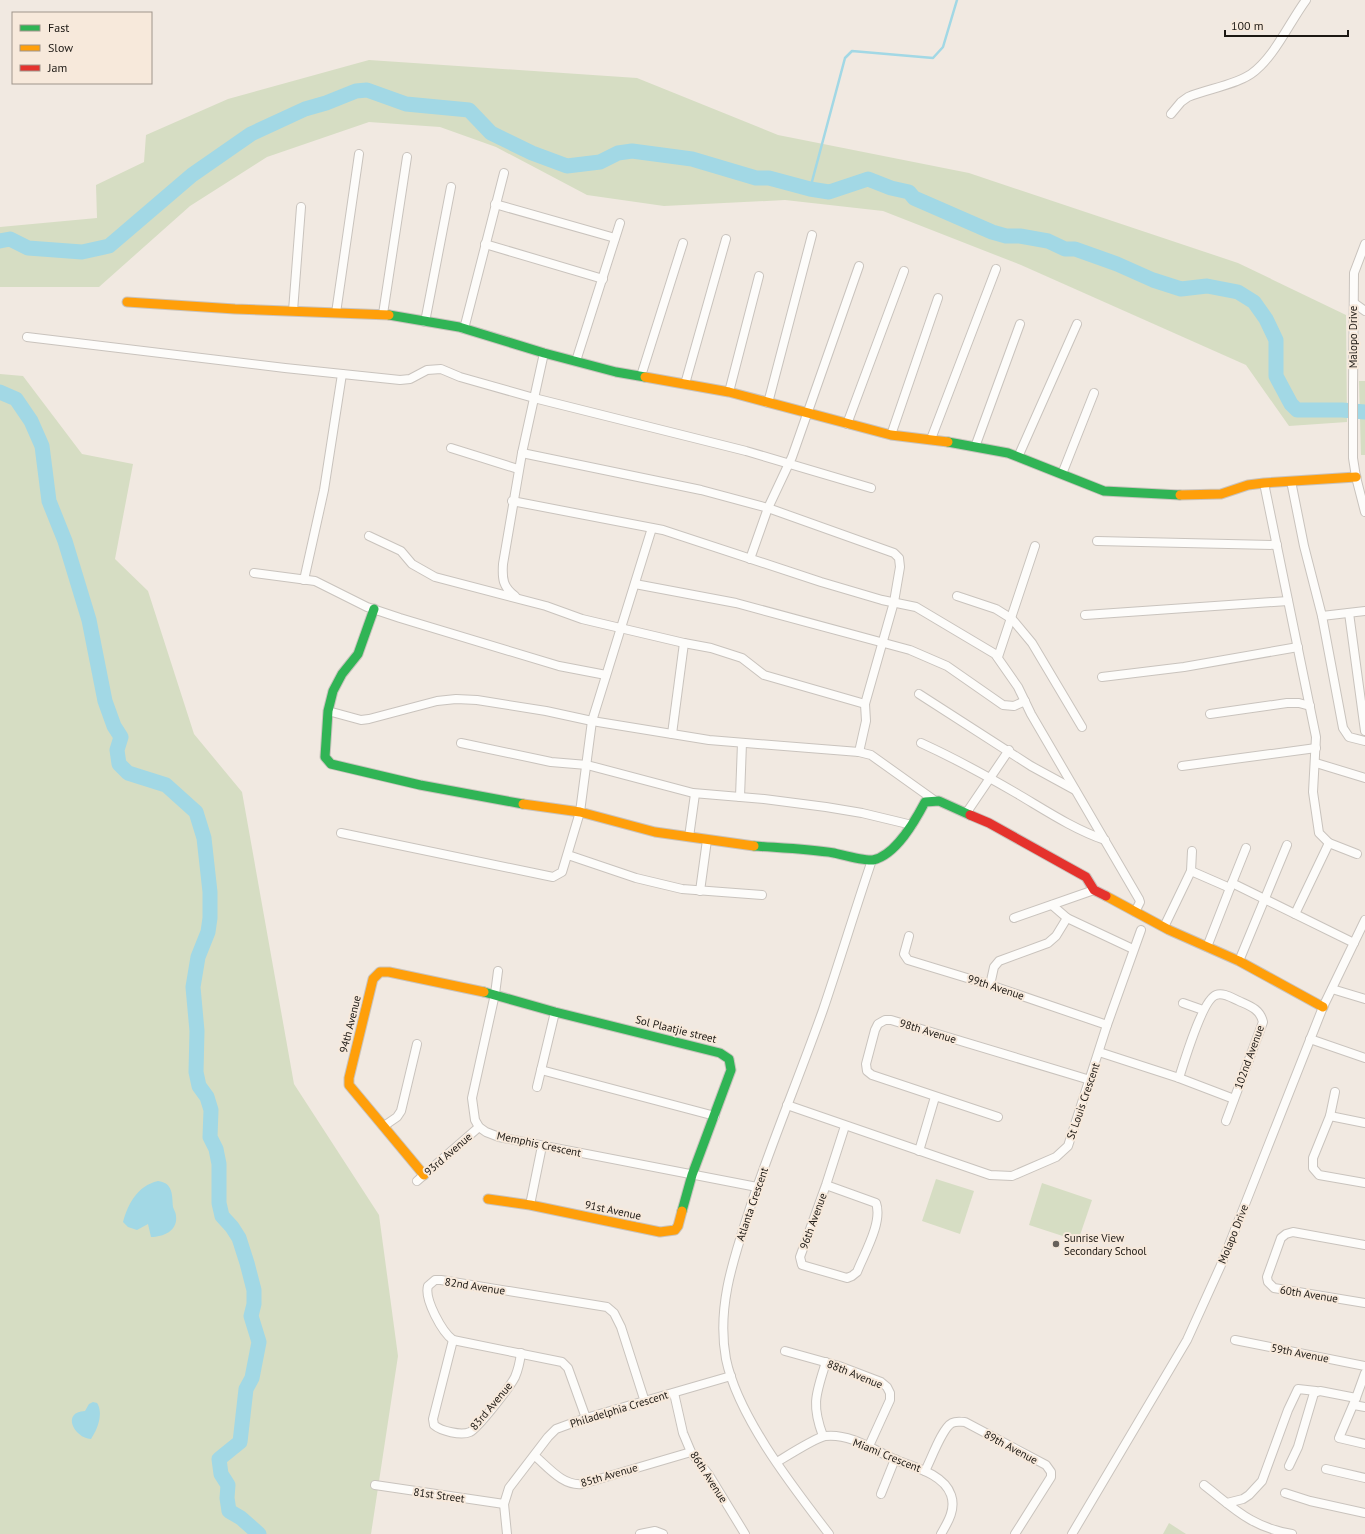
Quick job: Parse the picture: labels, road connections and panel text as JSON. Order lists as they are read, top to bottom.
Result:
{
  "streets": {
    "street": [
      "Malopo Drive",
      "99th Avenue",
      "94th Avenue",
      "Sol Plaatjie street",
      "98th Avenue",
      "102nd Avenue",
      "St Louis Crescent",
      "Memphis Crescent",
      "93rd Avenue",
      "Atlanta Crescent",
      "91st Avenue",
      "96th Avenue",
      "Molapo Drive",
      "82nd Avenue",
      "60th Avenue",
      "59th Avenue",
      "88th Avenue",
      "83rd Avenue",
      "Philadelphia Crescent",
      "89th Avenue",
      "Miami Crescent",
      "85th Avenue",
      "86th Avenue",
      "81st Street"
    ]
  },
  "crossings": [
    ["99th Avenue", "St Louis Crescent"],
    ["94th Avenue", "Sol Plaatjie street"],
    ["94th Avenue", "93rd Avenue"],
    ["Sol Plaatjie street", "Memphis Crescent"],
    ["Sol Plaatjie street", "91st Avenue"],
    ["98th Avenue", "St Louis Crescent"],
    ["102nd Avenue", "St Louis Crescent"],
    ["St Louis Crescent", "Atlanta Crescent"],
    ["St Louis Crescent", "96th Avenue"],
    ["Memphis Crescent", "93rd Avenue"],
    ["Memphis Crescent", "Atlanta Crescent"],
    ["Memphis Crescent", "91st Avenue"],
    ["Atlanta Crescent", "Philadelphia Crescent"],
    ["82nd Avenue", "83rd Avenue"],
    ["82nd Avenue", "Philadelphia Crescent"],
    ["88th Avenue", "Miami Crescent"],
    ["Philadelphia Crescent", "85th Avenue"],
    ["Philadelphia Crescent", "86th Avenue"],
    ["Philadelphia Crescent", "81st Street"],
    ["89th Avenue", "Miami Crescent"],
    ["85th Avenue", "86th Avenue"]
  ],
  "places": ["Sunrise View Secondary School"],
  "legend": ["Fast", "Slow", "Jam"],
  "scale_bar": "100 m"
}
